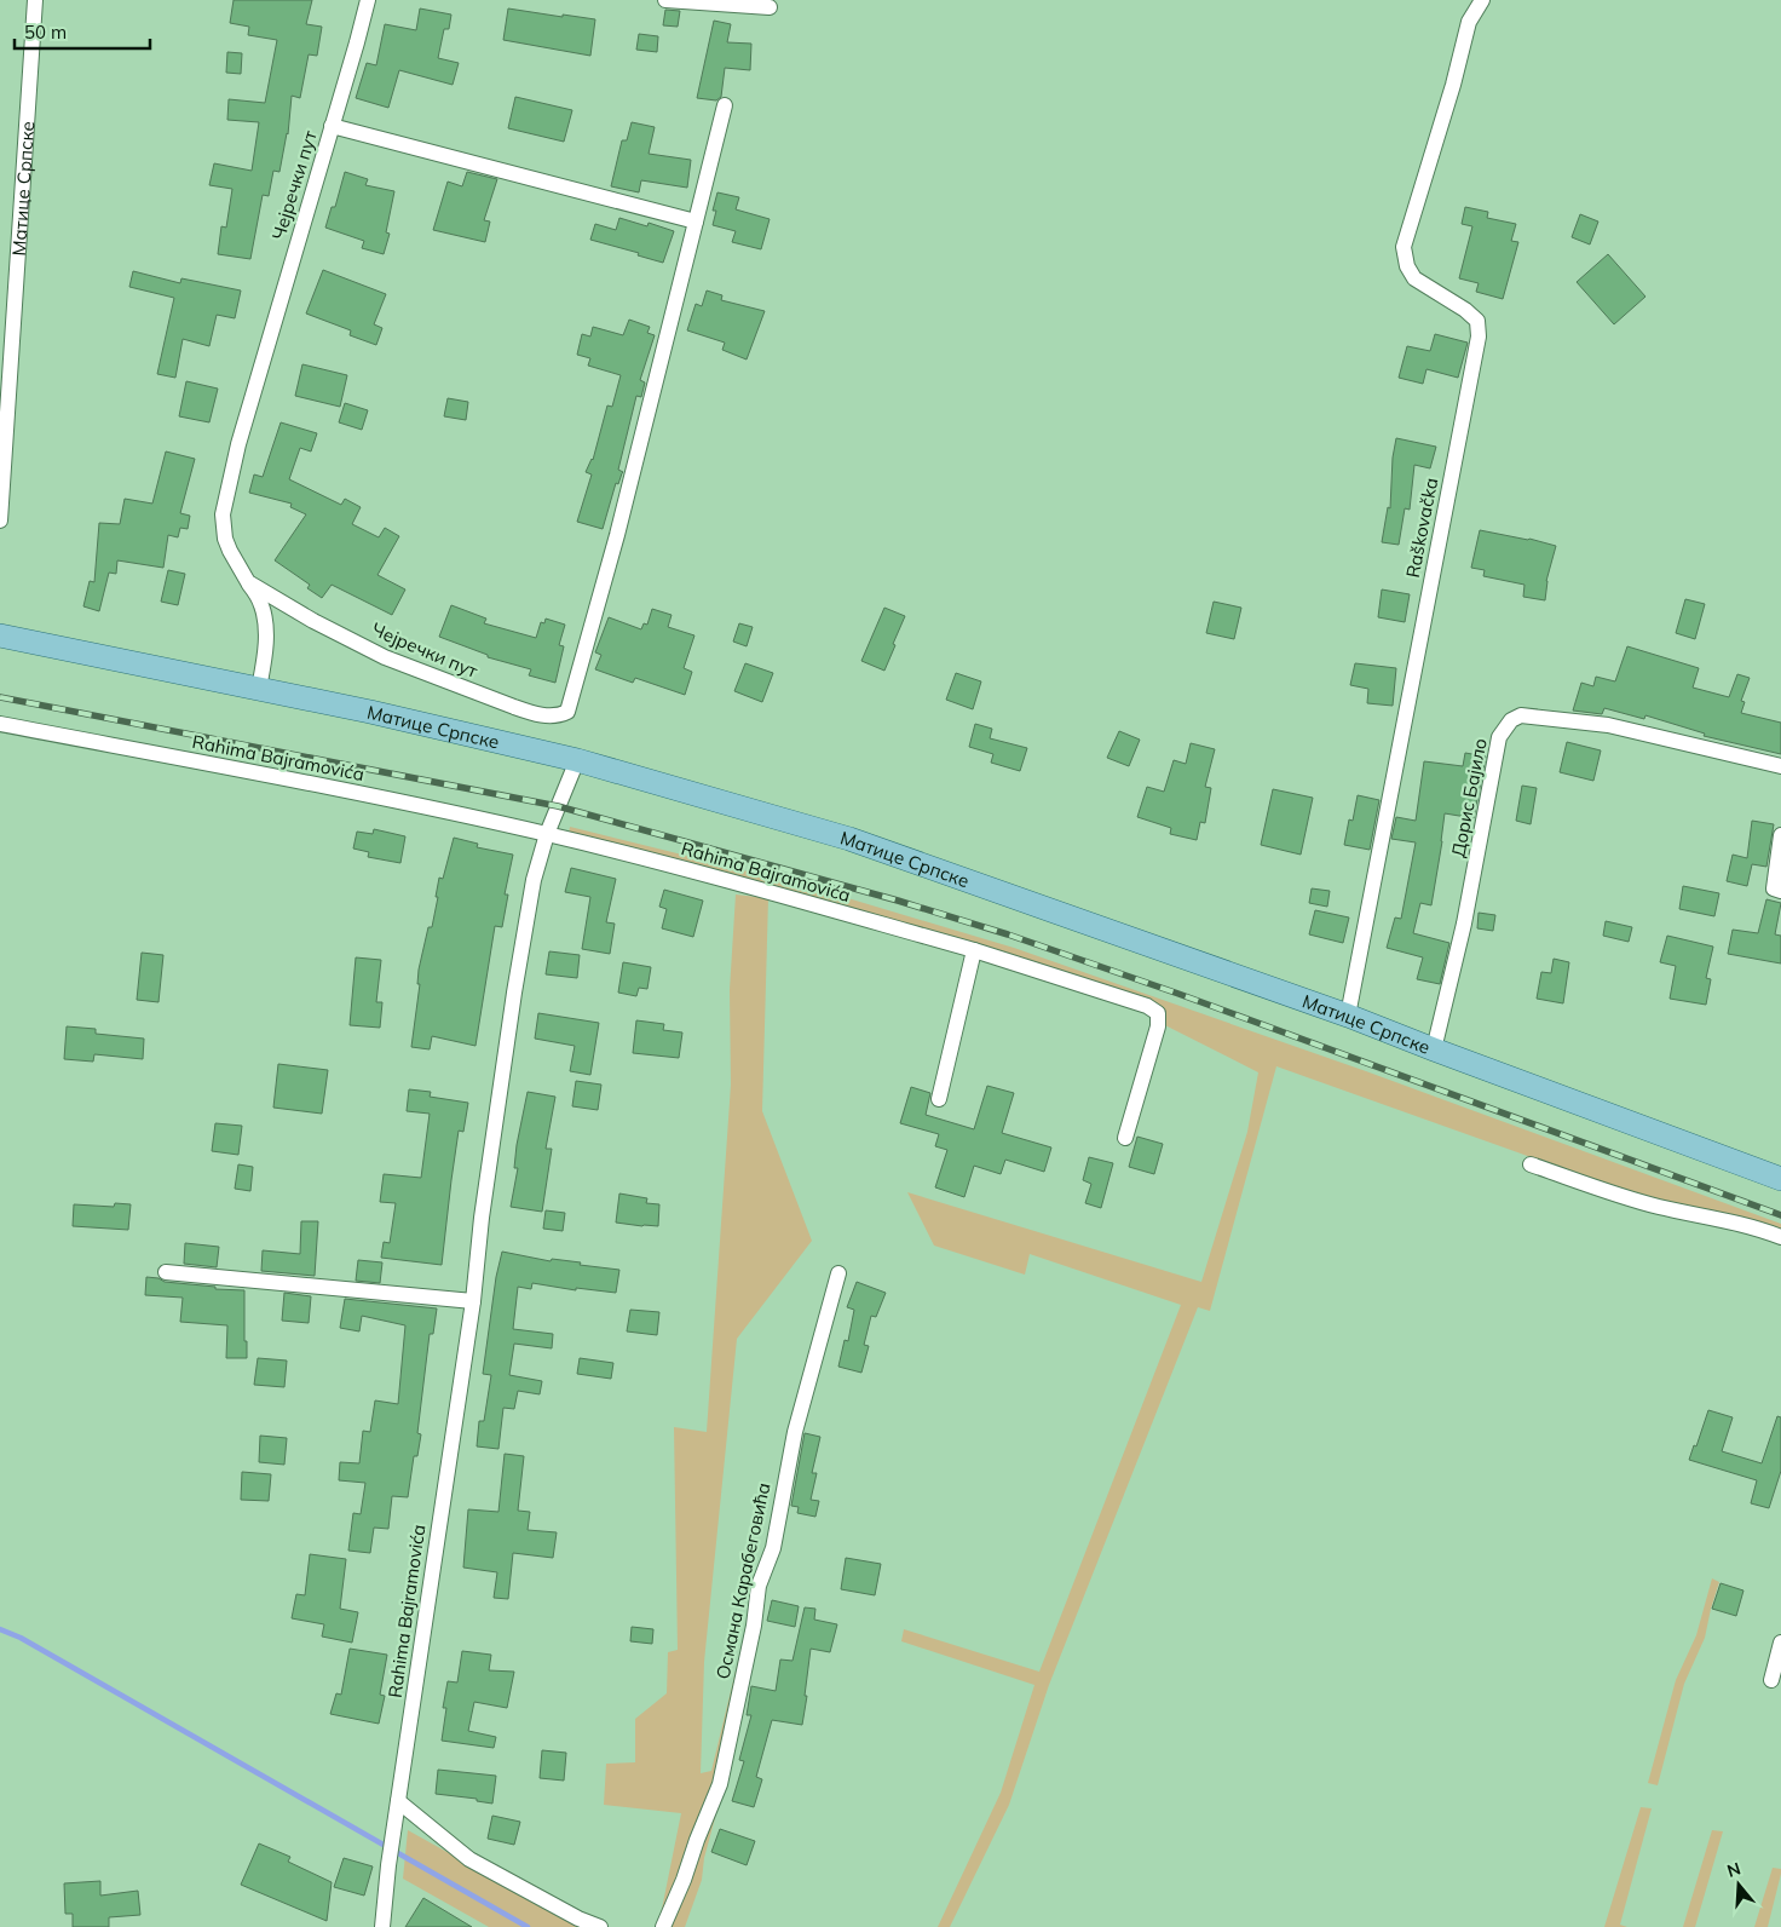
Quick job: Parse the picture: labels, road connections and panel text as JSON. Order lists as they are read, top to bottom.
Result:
{
  "streets": {
    "main road": ["Матице Српске"],
    "street": [
      "Чејречки пут",
      "Raškovačka",
      "Rahima Bajramovića",
      "Дорис Бајило",
      "Османа Карабеговића"
    ]
  },
  "crossings": [
    ["Матице Српске", "Raškovačka"],
    ["Матице Српске", "Rahima Bajramovića"],
    ["Матице Српске", "Дорис Бајило"]
  ],
  "scale_bar": "50 m",
  "north": "top"
}
